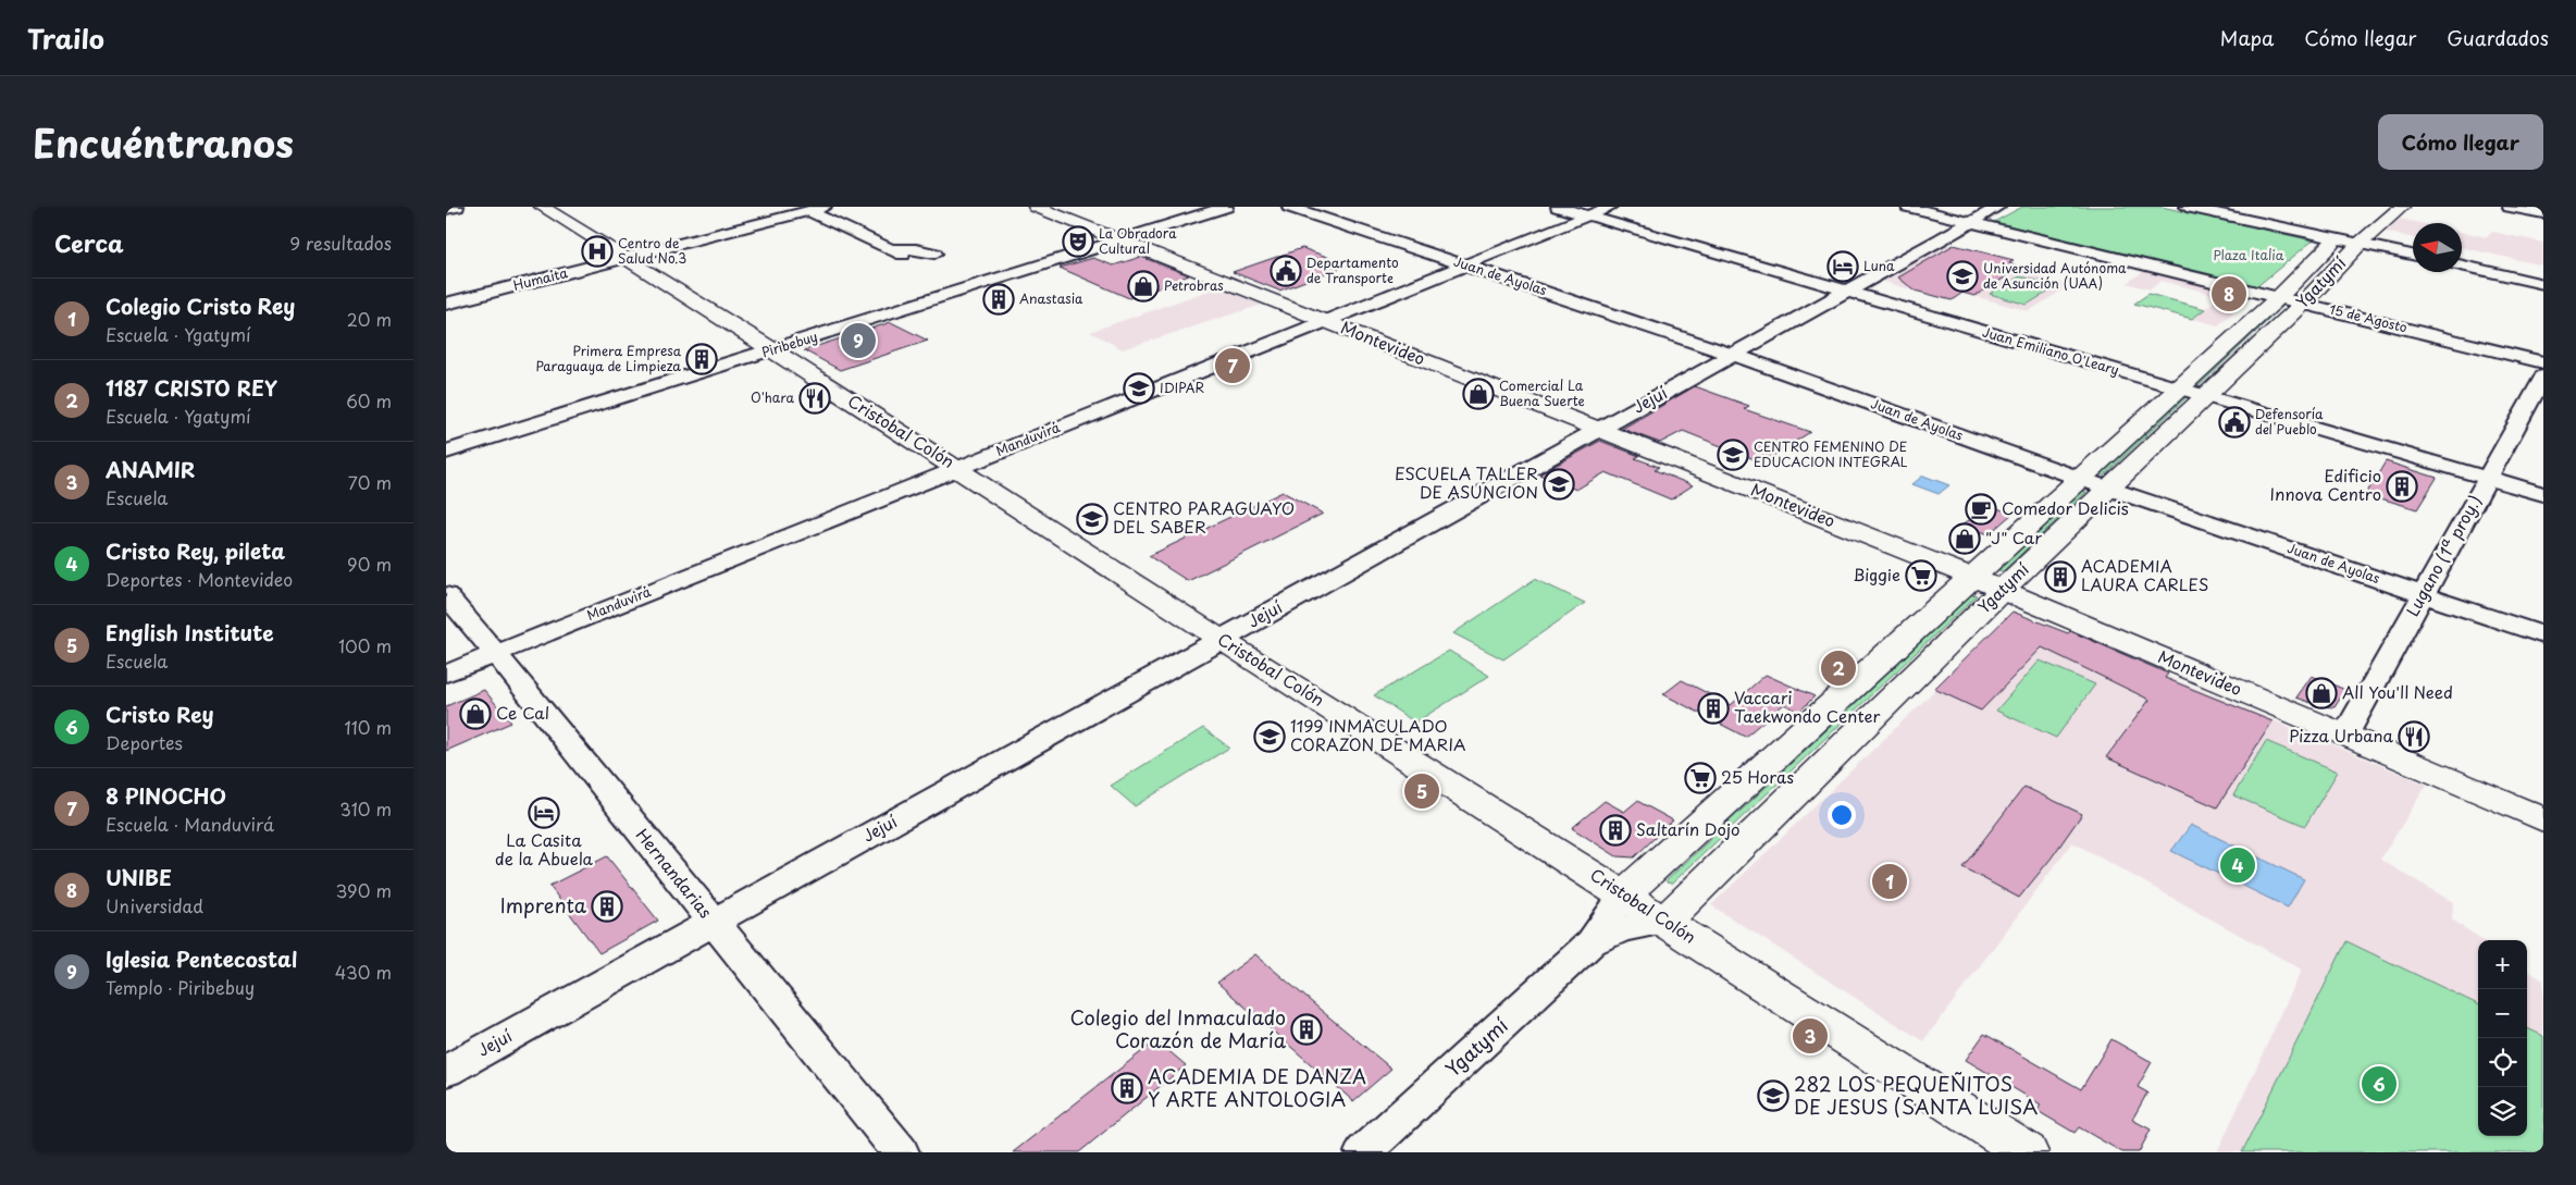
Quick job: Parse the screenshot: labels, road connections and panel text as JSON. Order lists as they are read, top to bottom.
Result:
{
  "streets": {
    "main road": ["Ygatymí", "Montevideo", "Cristobal Colón"],
    "street": [
      "Juan de Ayolas",
      "Humaita",
      "15 de Agosto",
      "Piribebuy",
      "Juan Emiliano O'Leary",
      "Jejuí",
      "Manduvirá",
      "Lugano (1ª proy.)",
      "Hernandarias"
    ]
  },
  "crossings": [
    ["Juan de Ayolas", "Ygatymí"],
    ["Juan de Ayolas", "Jejuí"],
    ["Juan de Ayolas", "Manduvirá"],
    ["Juan de Ayolas", "Lugano (1ª proy.)"],
    ["Humaita", "Cristobal Colón"],
    ["Ygatymí", "15 de Agosto"],
    ["Ygatymí", "Montevideo"],
    ["Ygatymí", "Juan Emiliano O'Leary"],
    ["Ygatymí", "Cristobal Colón"],
    ["15 de Agosto", "Jejuí"],
    ["Montevideo", "Piribebuy"],
    ["Montevideo", "Jejuí"],
    ["Montevideo", "Manduvirá"],
    ["Montevideo", "Lugano (1ª proy.)"],
    ["Piribebuy", "Cristobal Colón"],
    ["Juan Emiliano O'Leary", "Jejuí"],
    ["Juan Emiliano O'Leary", "Manduvirá"],
    ["Juan Emiliano O'Leary", "Lugano (1ª proy.)"],
    ["Jejuí", "Cristobal Colón"],
    ["Jejuí", "Hernandarias"],
    ["Cristobal Colón", "Manduvirá"],
    ["Manduvirá", "Hernandarias"]
  ],
  "parks": ["Plaza Italia"],
  "places": {
    "theatre": ["La Obradora Cultural"],
    "hospital": ["Centro de Salud No.3"],
    "hotel": ["Luna", "La Casita de la Abuela"],
    "public building": ["Departamento de Transporte", "Defensoría del Pueblo"],
    "school or university": [
      "Universidad Autónoma de Asunción (UAA)",
      "IDIPAR",
      "CENTRO FEMENINO DE EDUCACION INTEGRAL",
      "ESCUELA TALLER DE ASUNCION",
      "CENTRO PARAGUAYO DEL SABER",
      "1199 INMACULADO CORAZON DE MARIA",
      "282 LOS PEQUEÑITOS DE JESUS (SANTA LUISA"
    ],
    "shop": [
      "Petrobras",
      "Comercial La Buena Suerte",
      "\"J\" Car",
      "All You'll Need",
      "Ce Cal"
    ],
    "building": [
      "Anastasia",
      "Primera Empresa Paraguaya de Limpieza",
      "Edificio Innova Centro",
      "ACADEMIA LAURA CARLES",
      "Vaccari Taekwondo Center",
      "Saltarín Dojo",
      "Imprenta",
      "Colegio del Inmaculado Corazón de María",
      "ACADEMIA DE DANZA Y ARTE ANTOLOGIA"
    ],
    "restaurant": ["O'hara", "Pizza Urbana"],
    "cafe": ["Comedor Delicis"],
    "supermarket": ["Biggie", "25 Horas"]
  },
  "north": "left",
  "page": {
    "header": "Trailo",
    "nav": ["Mapa", "Cómo llegar", "Guardados"],
    "title": "Encuéntranos",
    "buttons": "Cómo llegar",
    "heading": ["Cerca", "9 resultados"],
    "pins": [
      "8",
      "9",
      "7",
      "2",
      "5",
      "4",
      "1",
      "3",
      "6"
    ],
    "list": [
      {
        "mark": "1",
        "name": "Colegio Cristo Rey",
        "note": "Escuela · Ygatymí",
        "value": "20 m"
      },
      {
        "mark": "2",
        "name": "1187 CRISTO REY",
        "note": "Escuela · Ygatymí",
        "value": "60 m"
      },
      {
        "mark": "3",
        "name": "ANAMIR",
        "note": "Escuela",
        "value": "70 m"
      },
      {
        "mark": "4",
        "name": "Cristo Rey, pileta",
        "note": "Deportes · Montevideo",
        "value": "90 m"
      },
      {
        "mark": "5",
        "name": "English Institute",
        "note": "Escuela",
        "value": "100 m"
      },
      {
        "mark": "6",
        "name": "Cristo Rey",
        "note": "Deportes",
        "value": "110 m"
      },
      {
        "mark": "7",
        "name": "8 PINOCHO",
        "note": "Escuela · Manduvirá",
        "value": "310 m"
      },
      {
        "mark": "8",
        "name": "UNIBE",
        "note": "Universidad",
        "value": "390 m"
      },
      {
        "mark": "9",
        "name": "Iglesia Pentecostal",
        "note": "Templo · Piribebuy",
        "value": "430 m"
      }
    ],
    "map_buttons": ["+", "−"]
  }
}
